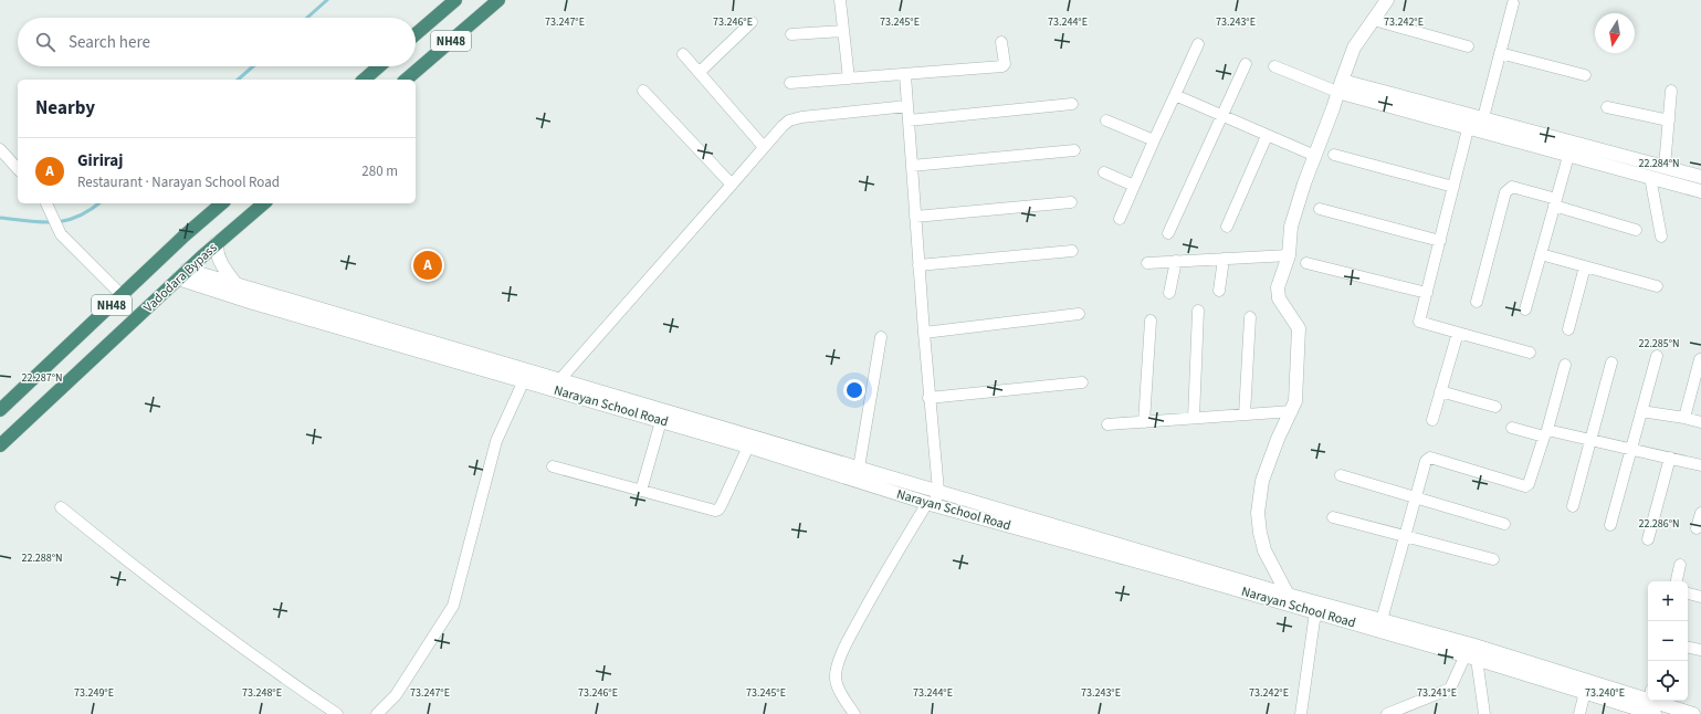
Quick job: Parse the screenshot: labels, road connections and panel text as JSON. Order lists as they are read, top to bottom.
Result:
{
  "streets": {
    "highway": ["NH48", "Vadodara Bypass"],
    "street": ["Narayan School Road"]
  },
  "crossings": [
    ["Vadodara Bypass", "Narayan School Road"]
  ],
  "north": "bottom",
  "page": {
    "search": "Search here",
    "heading": "Nearby",
    "list": [
      {
        "mark": "A",
        "name": "Giriraj",
        "note": "Restaurant · Narayan School Road",
        "value": "280 m"
      }
    ],
    "pins": "A",
    "map_buttons": ["+", "−"]
  },
  "coordinates": [
    "73.247°E",
    "73.246°E",
    "73.245°E",
    "73.244°E",
    "73.243°E",
    "73.242°E",
    "22.284°N",
    "22.285°N",
    "22.287°N",
    "22.286°N",
    "22.288°N",
    "73.249°E",
    "73.248°E",
    "73.241°E",
    "73.240°E"
  ]
}
